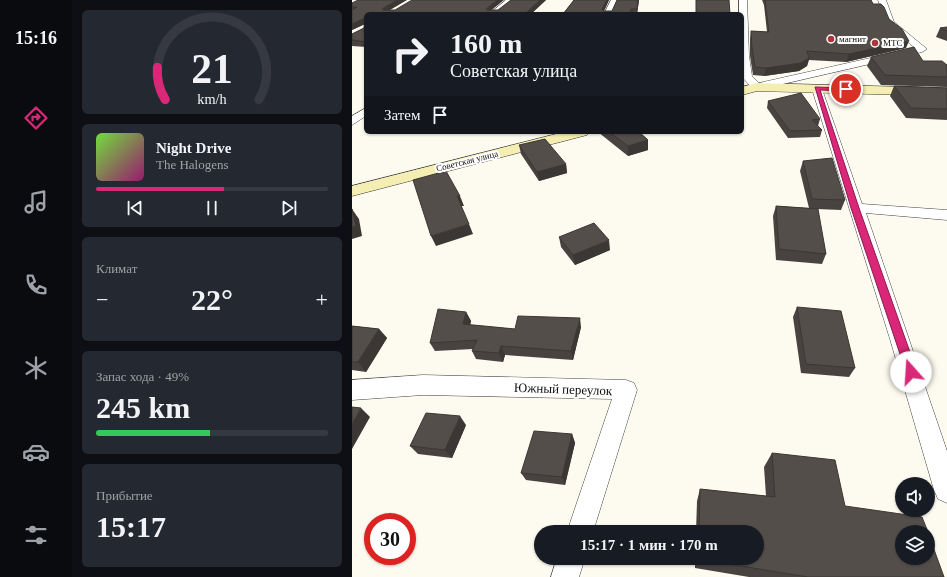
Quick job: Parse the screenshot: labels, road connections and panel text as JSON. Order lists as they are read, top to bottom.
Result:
{
  "streets": {
    "street": ["Советская улица", "Южный переулок"]
  },
  "places": ["магнит", "МТС"],
  "page": {
    "tabs": "15:16",
    "turn": ["160 m", "Советская улица"],
    "then": "Затем",
    "song": ["Night Drive", "The Halogens"],
    "tile": [
      "Климат",
      ["Запас хода · 49%", "245 km"],
      ["Прибытие", "15:17"]
    ],
    "heat": ["−", "22°", "+"],
    "limit": "30",
    "trip": "15:17 · 1 мин · 170 m",
    "gauge": ["21", "km/h"]
  }
}
